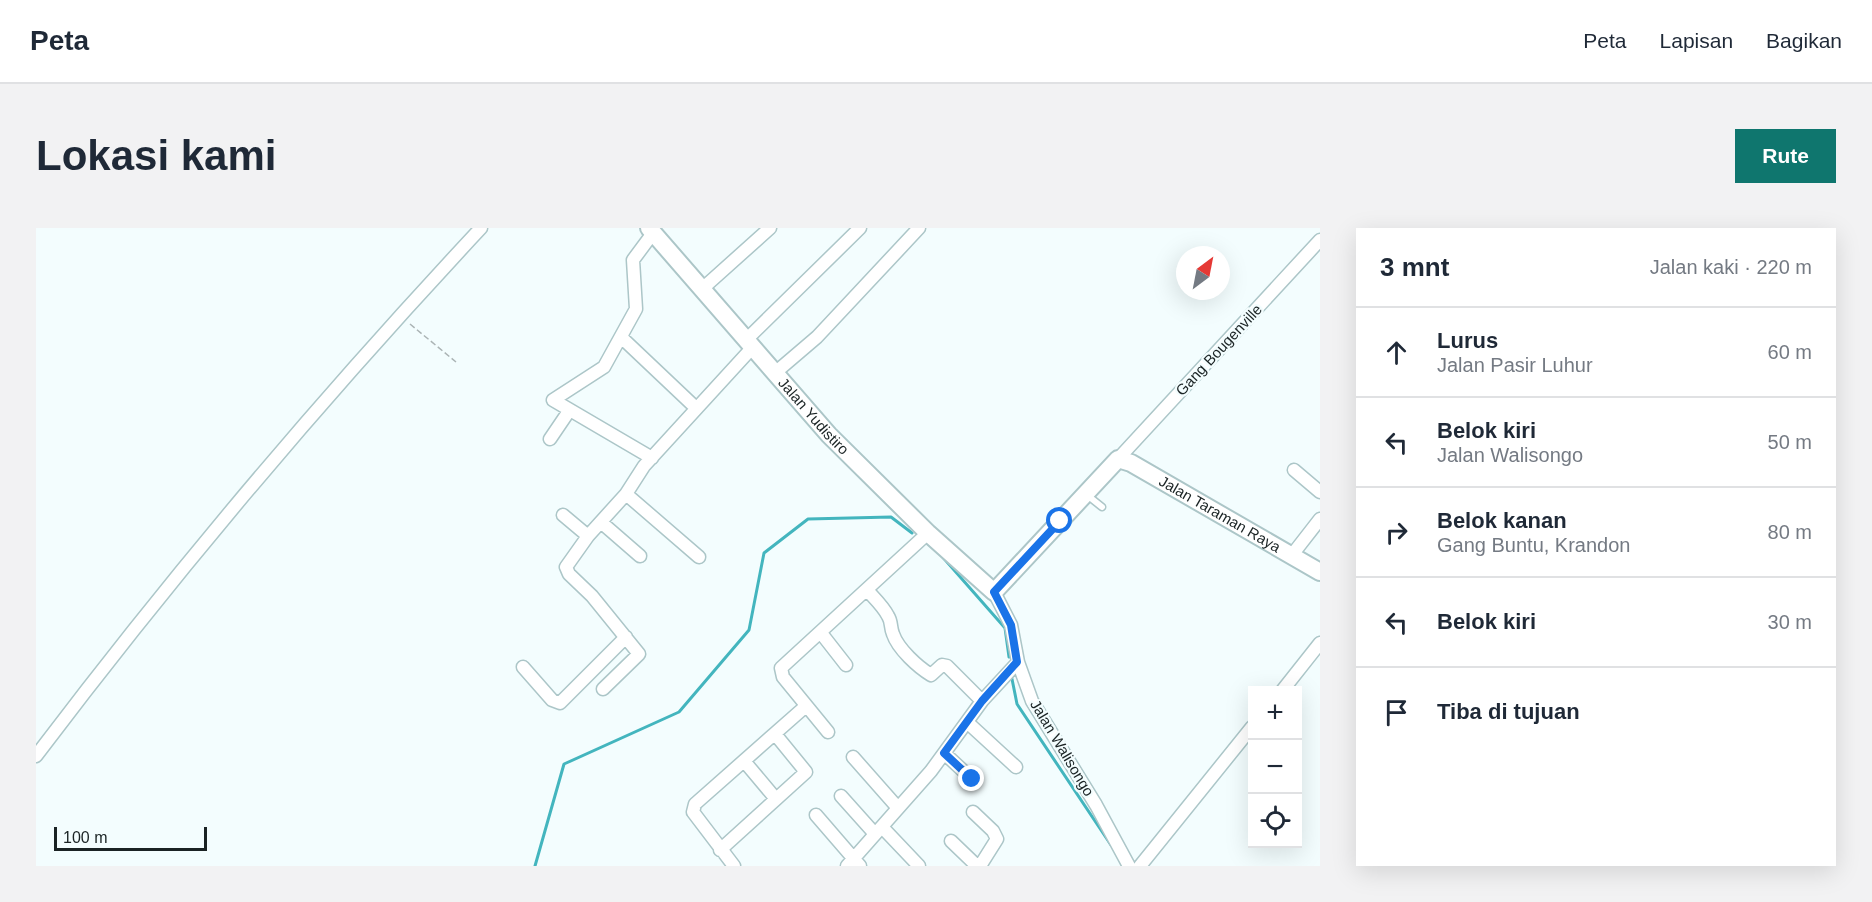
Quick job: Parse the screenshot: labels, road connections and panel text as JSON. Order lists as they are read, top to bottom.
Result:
{
  "streets": {
    "street": [
      "Gang Bougenville",
      "Jalan Yudistiro",
      "Jalan Taraman Raya",
      "Jalan Walisongo"
    ]
  },
  "crossings": [
    ["Gang Bougenville", "Jalan Taraman Raya"],
    ["Jalan Yudistiro", "Jalan Walisongo"]
  ],
  "scale_bar": "100 m",
  "north": "top right",
  "page": {
    "header": "Peta",
    "nav": ["Peta", "Lapisan", "Bagikan"],
    "buttons": "Rute",
    "title": "Lokasi kami",
    "heading": ["3 mnt", "Jalan kaki · 220 m"],
    "list": [
      ["Lurus", "Jalan Pasir Luhur", "60 m"],
      ["Belok kiri", "Jalan Walisongo", "50 m"],
      ["Belok kanan", "Gang Buntu, Krandon", "80 m"],
      ["Belok kiri", "30 m"],
      "Tiba di tujuan"
    ],
    "map_buttons": ["+", "−"],
    "scale": "100 m"
  }
}
